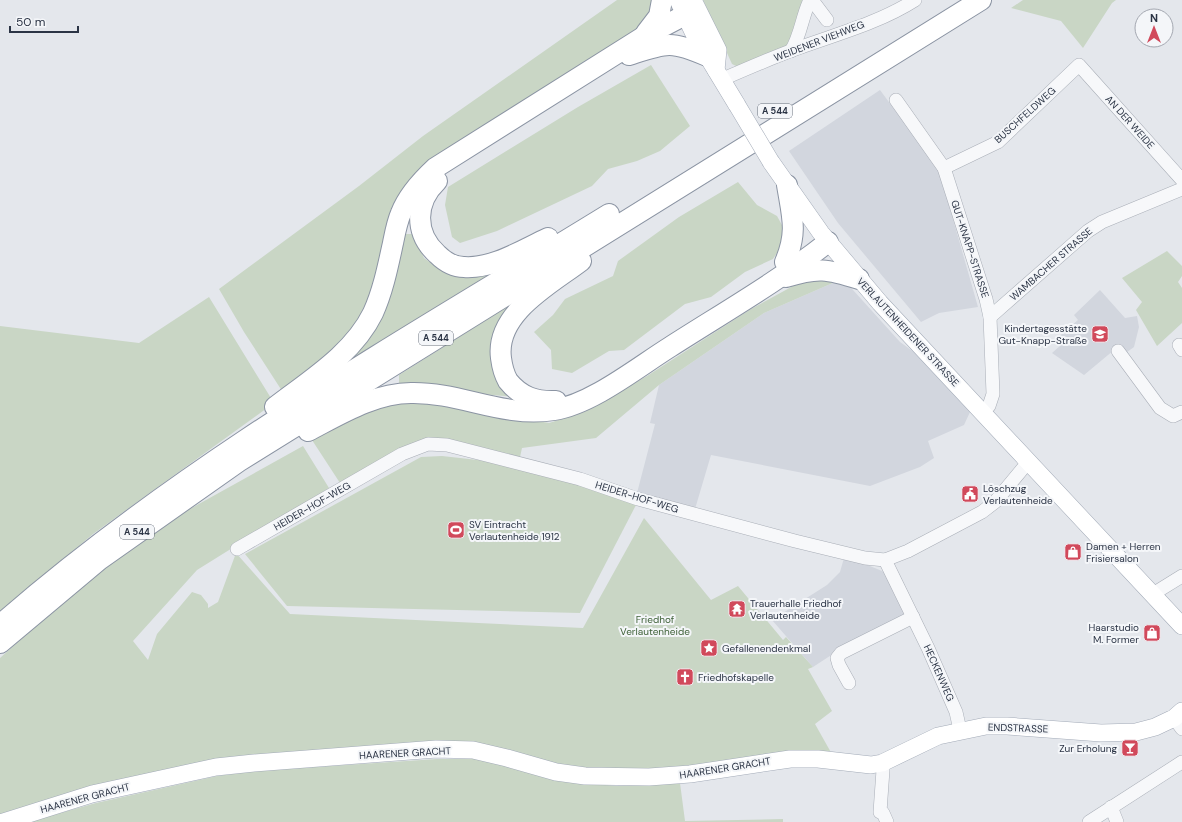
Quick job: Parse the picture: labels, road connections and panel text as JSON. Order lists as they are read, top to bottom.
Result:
{
  "streets": {
    "highway": ["A 544"],
    "main road": ["VERLAUTENHEIDENER STRASSE", "ENDSTRASSE", "HAARENER GRACHT"],
    "street": [
      "WEIDENER VIEHWEG",
      "BUSCHFELDWEG",
      "AN DER WEIDE",
      "GUT-KNAPP-STRASSE",
      "WAMBACHER STRASSE",
      "HEIDER-HOF-WEG",
      "HECKENWEG"
    ]
  },
  "crossings": [
    ["WEIDENER VIEHWEG", "VERLAUTENHEIDENER STRASSE"],
    ["BUSCHFELDWEG", "AN DER WEIDE"],
    ["BUSCHFELDWEG", "GUT-KNAPP-STRASSE"],
    ["GUT-KNAPP-STRASSE", "WAMBACHER STRASSE"],
    ["GUT-KNAPP-STRASSE", "VERLAUTENHEIDENER STRASSE"],
    ["VERLAUTENHEIDENER STRASSE", "HEIDER-HOF-WEG"],
    ["HEIDER-HOF-WEG", "HECKENWEG"],
    ["HECKENWEG", "ENDSTRASSE"],
    ["ENDSTRASSE", "HAARENER GRACHT"]
  ],
  "parks": ["Friedhof Verlautenheide"],
  "places": {
    "school or university": ["Kindertagesstätte Gut-Knapp-Straße"],
    "public building": ["Löschzug Verlautenheide"],
    "sports": ["SV Eintracht Verlautenheide 1912"],
    "shop": ["Damen + Herren Frisiersalon", "Haarstudio M. Former"],
    "temple": ["Trauerhalle Friedhof Verlautenheide"],
    "place": ["Gefallenendenkmal"],
    "church": ["Friedhofskapelle"],
    "bar": ["Zur Erholung"]
  },
  "scale_bar": "50 m",
  "north": "top"
}
